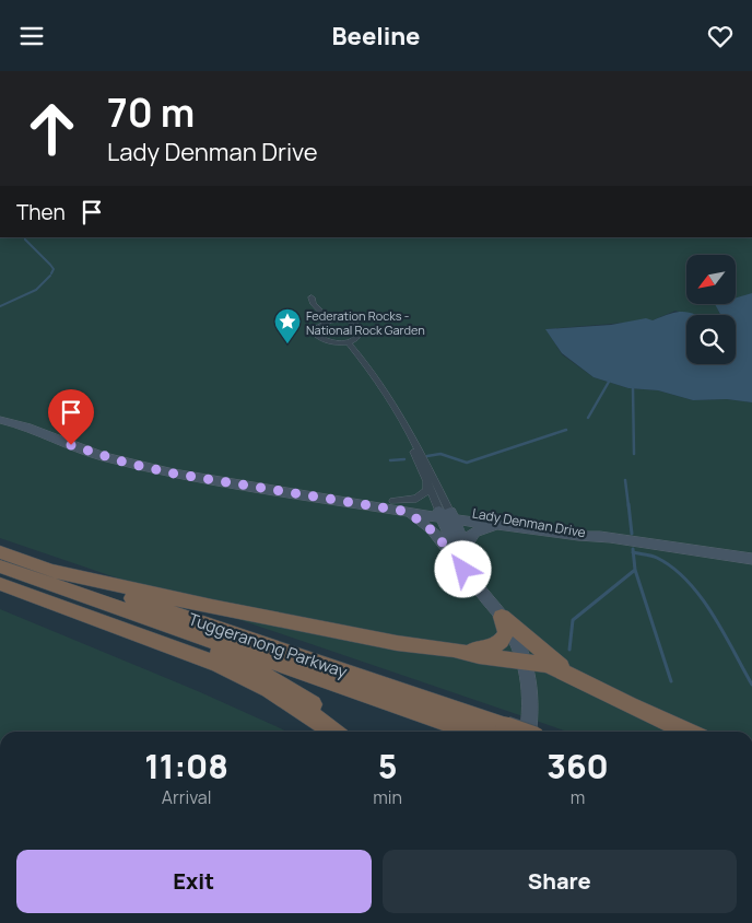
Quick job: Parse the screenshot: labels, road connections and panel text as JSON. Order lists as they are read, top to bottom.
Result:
{
  "streets": {
    "highway": ["Tuggeranong Parkway"],
    "street": ["Lady Denman Drive"]
  },
  "places": {
    "place": ["Federation Rocks - National Rock Garden"]
  },
  "north": "bottom left",
  "page": {
    "header": "Beeline",
    "turn": ["70 m", "Lady Denman Drive"],
    "then": "Then",
    "eta": [
      "11:08",
      "Arrival",
      "5",
      "min",
      "360",
      "m"
    ],
    "buttons": ["Exit", "Share"]
  }
}
